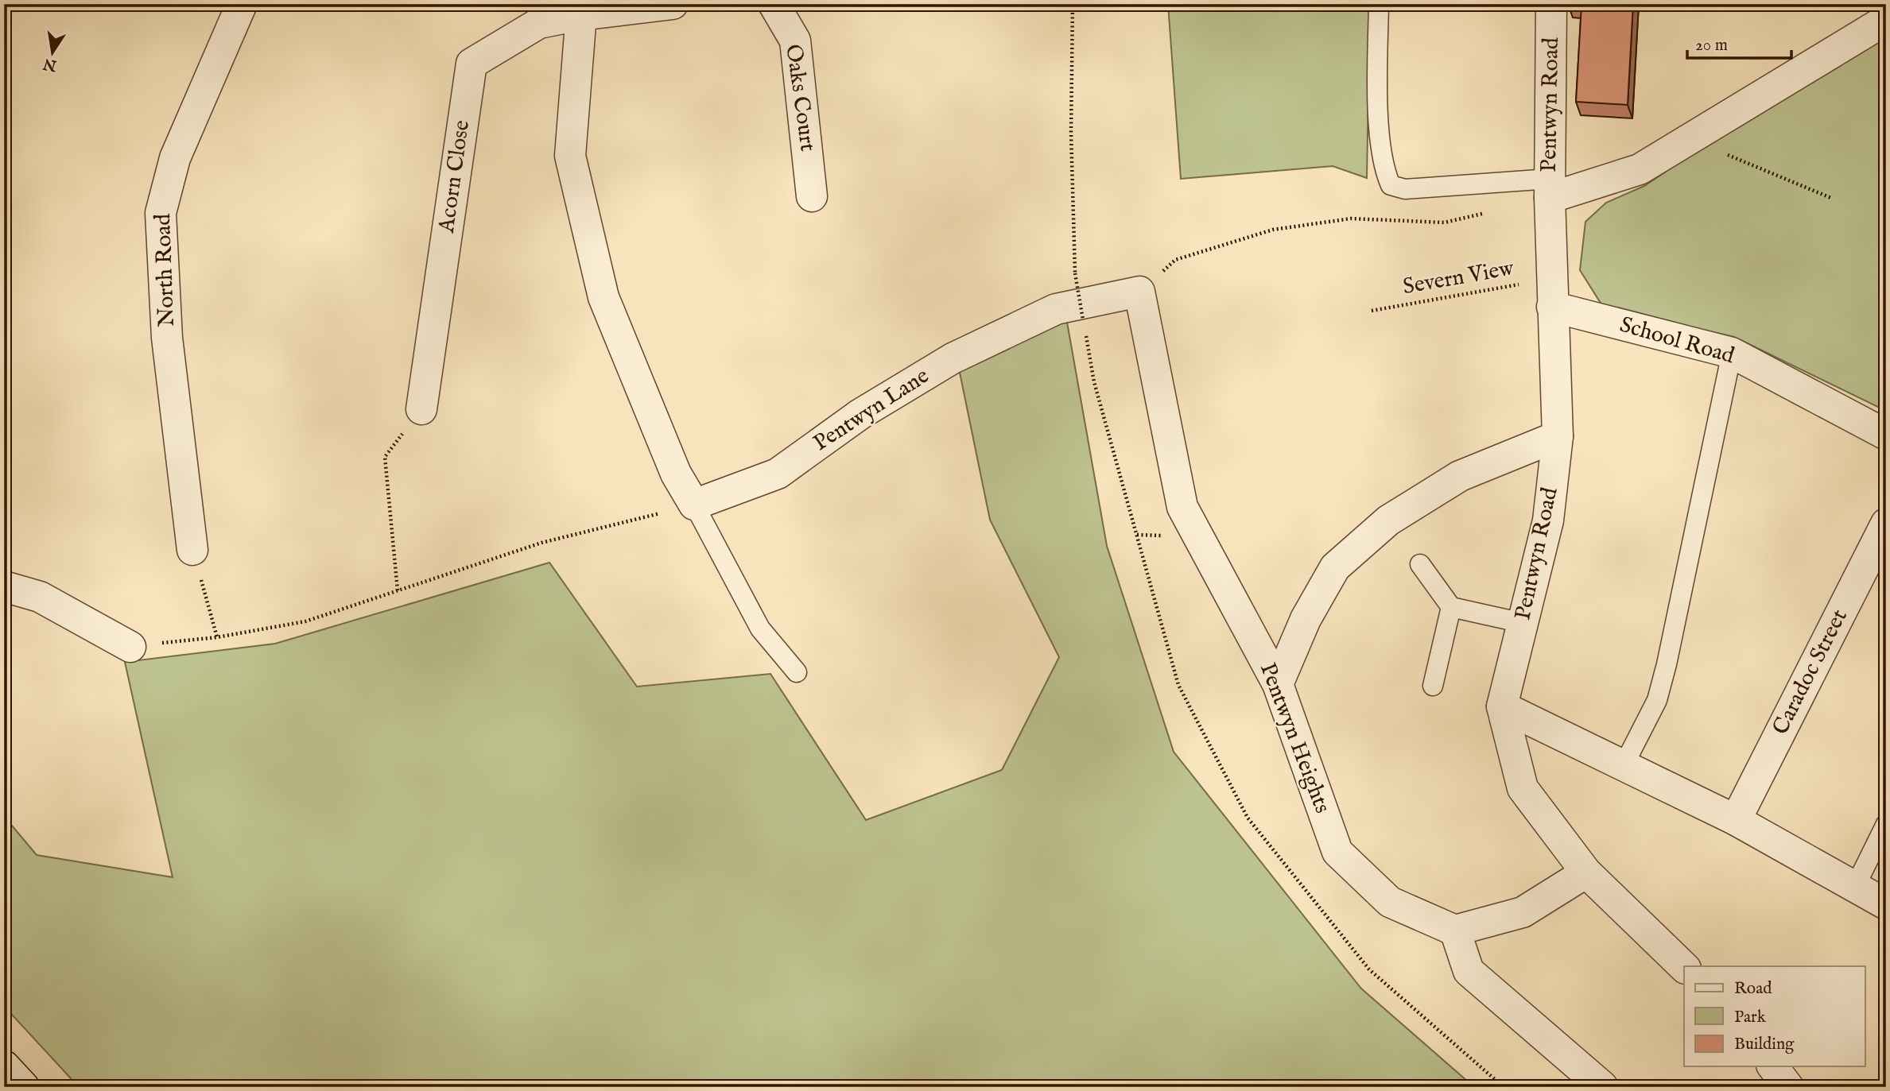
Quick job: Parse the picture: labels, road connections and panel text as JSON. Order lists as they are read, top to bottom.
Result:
{
  "streets": {
    "street": [
      "Oaks Court",
      "Pentwyn Road",
      "Acorn Close",
      "North Road",
      "School Road",
      "Pentwyn Lane",
      "Caradoc Street",
      "Pentwyn Heights"
    ],
    "path": ["Severn View"]
  },
  "crossings": [
    ["Pentwyn Road", "Severn View"],
    ["Pentwyn Road", "School Road"],
    ["Severn View", "School Road"],
    ["Pentwyn Lane", "Pentwyn Heights"]
  ],
  "legend": ["Road", "Park", "Building"],
  "scale_bar": "20 m",
  "north": "bottom"
}
